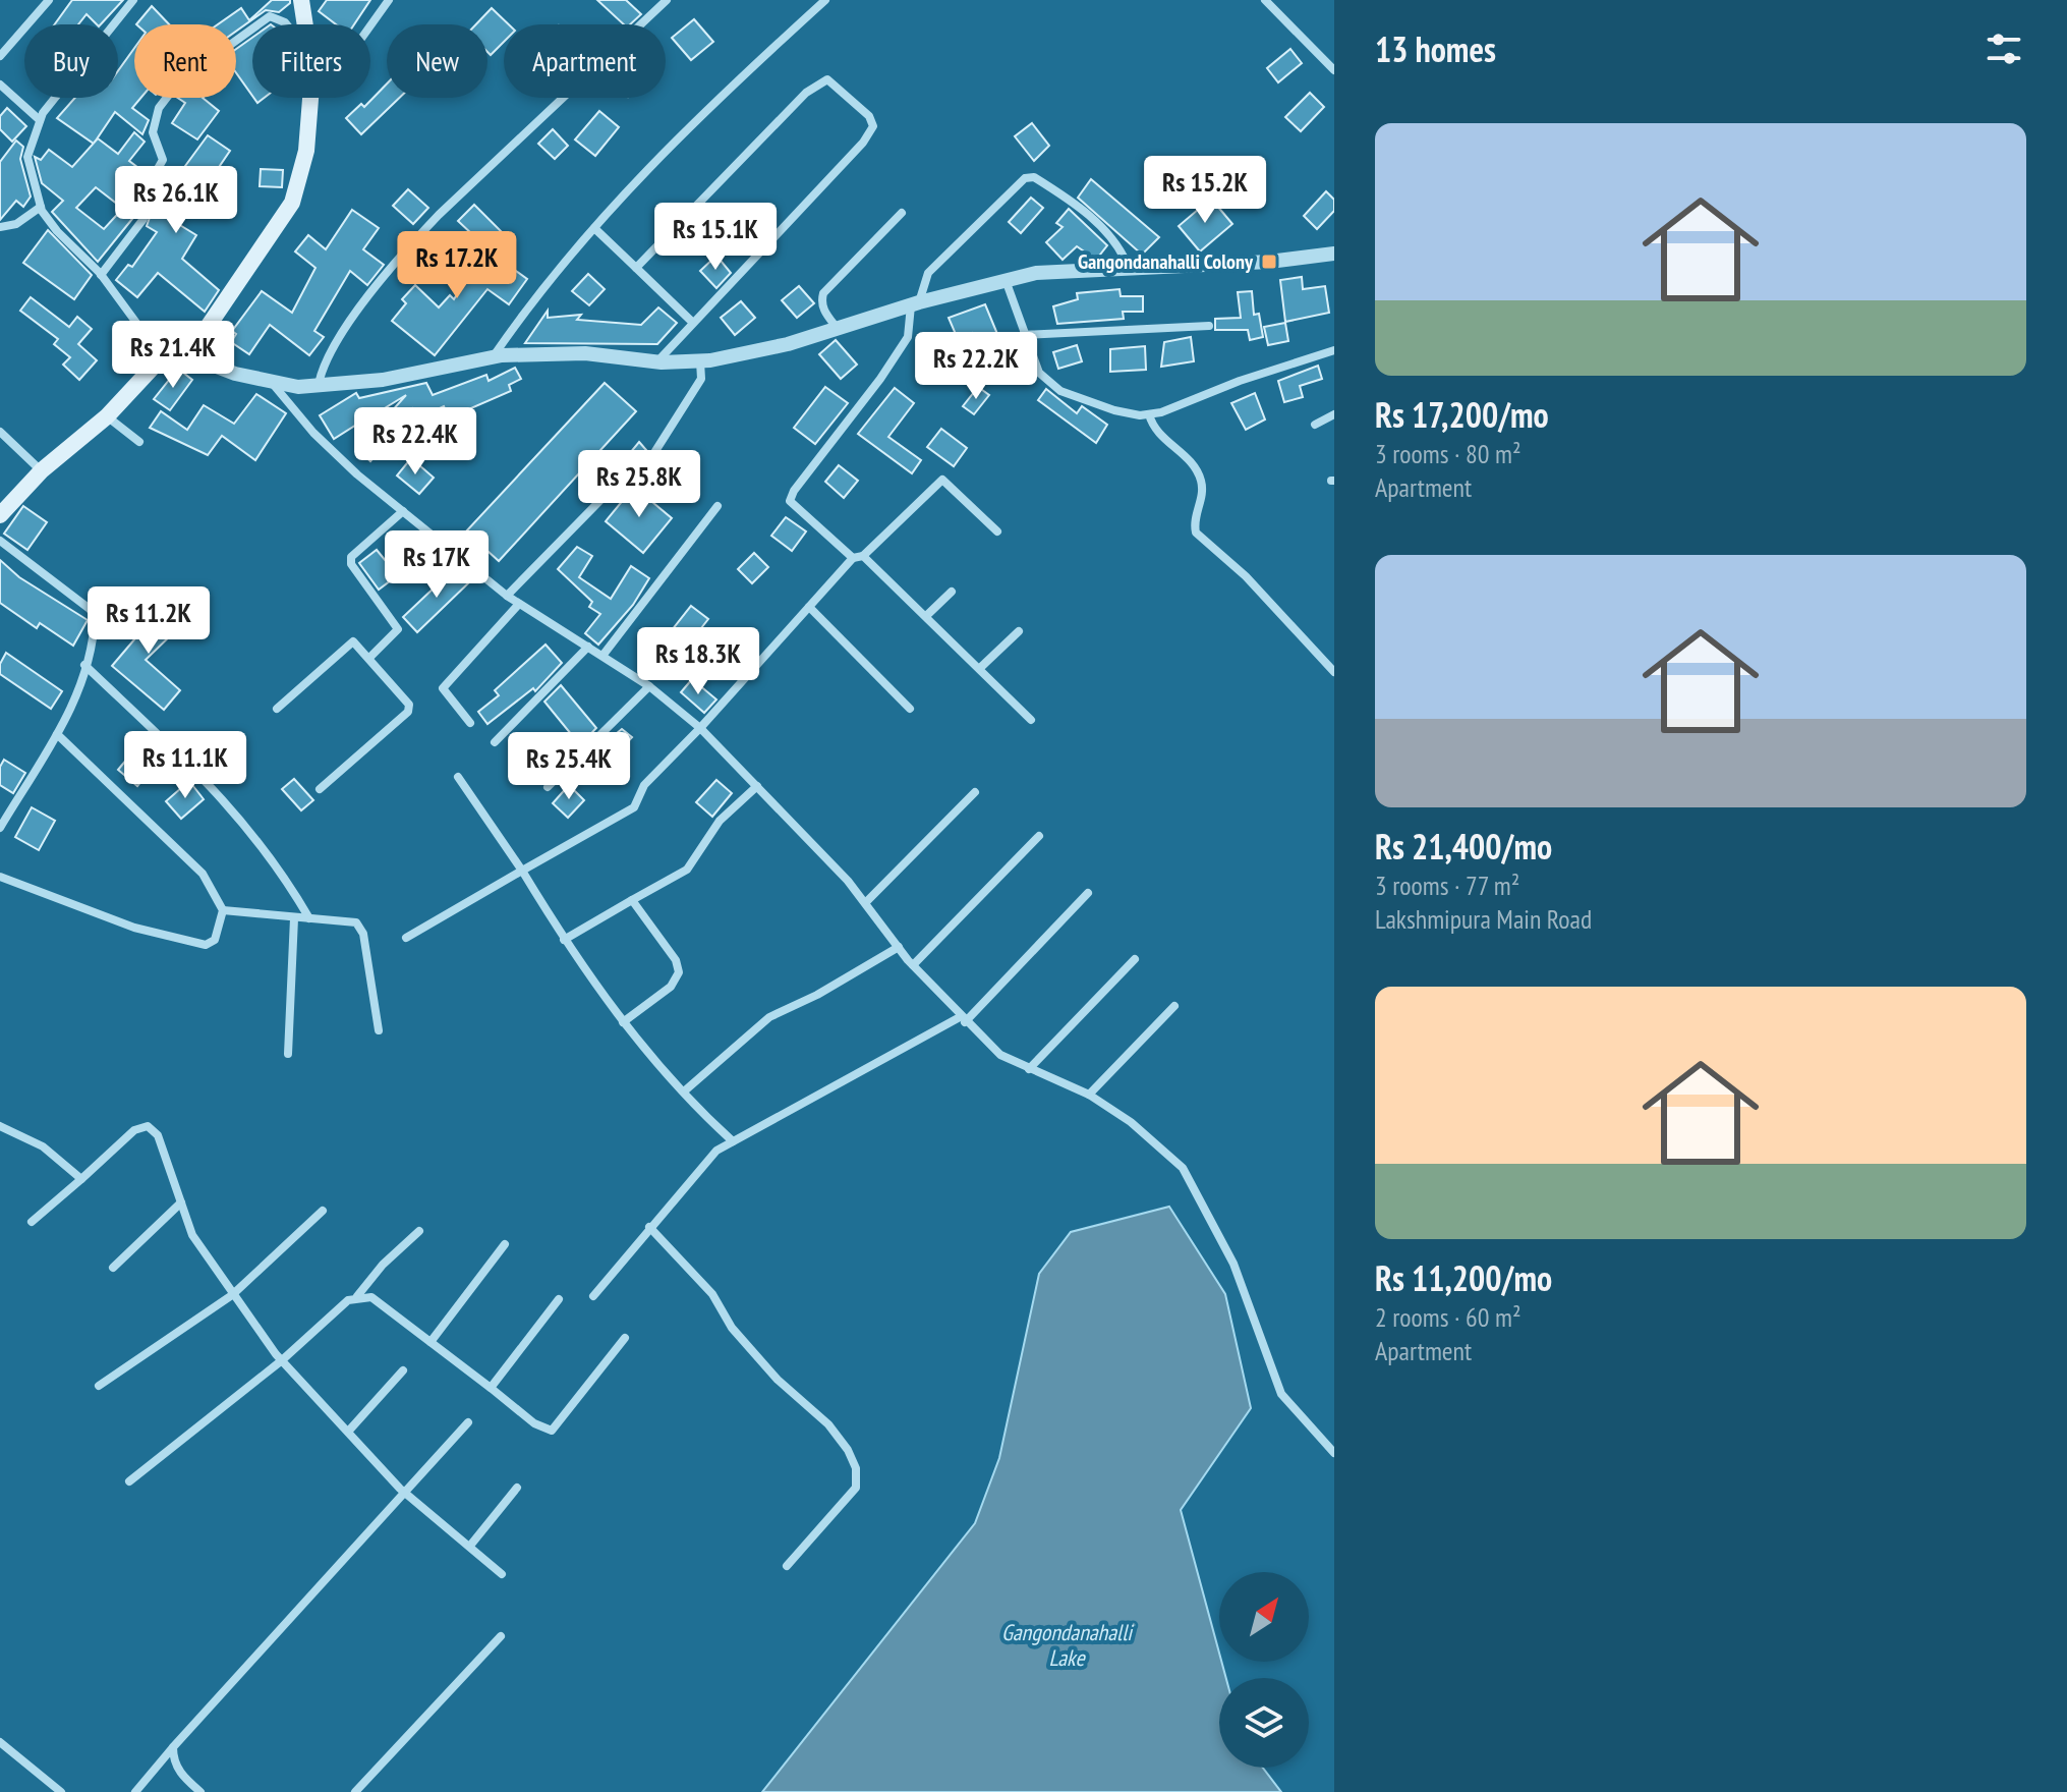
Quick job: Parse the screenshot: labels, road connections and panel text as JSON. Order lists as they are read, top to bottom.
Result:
{
  "water": ["Gangondanahalli Lake"],
  "places": {
    "transit": ["Gangondanahalli Colony"]
  },
  "north": "top right",
  "page": {
    "heading": "13 homes",
    "chip": [
      "Buy",
      "Rent",
      "Filters",
      "New",
      "Apartment"
    ],
    "list": [
      {
        "name": "Rs 17,200/mo",
        "note": "3 rooms · 80 m² · Apartment"
      },
      {
        "name": "Rs 21,400/mo",
        "note": "3 rooms · 77 m² · Lakshmipura Main Road"
      },
      {
        "name": "Rs 11,200/mo",
        "note": "2 rooms · 60 m² · Apartment"
      }
    ],
    "price": [
      "Rs 15.2K",
      "Rs 26.1K",
      "Rs 15.1K",
      "Rs 17.2K",
      "Rs 21.4K",
      "Rs 22.2K",
      "Rs 22.4K",
      "Rs 25.8K",
      "Rs 17K",
      "Rs 11.2K",
      "Rs 18.3K",
      "Rs 11.1K",
      "Rs 25.4K"
    ]
  }
}
